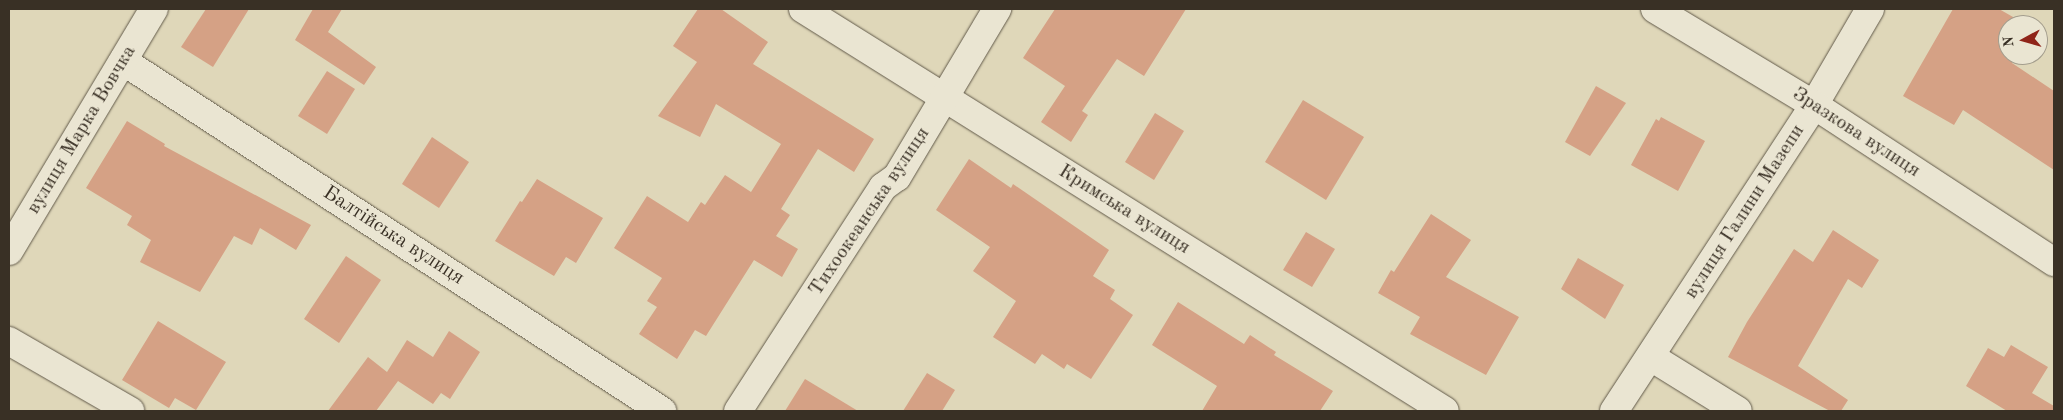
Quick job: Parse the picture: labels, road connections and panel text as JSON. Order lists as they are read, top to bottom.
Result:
{
  "streets": {
    "street": [
      "вулиця Марка Вовчка",
      "Зразкова вулиця",
      "Кримська вулиця",
      "Тихоокеанська вулиця",
      "вулиця Галини Мазепи",
      "Балтійська вулиця"
    ]
  },
  "crossings": [
    ["вулиця Марка Вовчка", "Балтійська вулиця"],
    ["Зразкова вулиця", "вулиця Галини Мазепи"],
    ["Кримська вулиця", "Тихоокеанська вулиця"]
  ],
  "north": "left"
}
